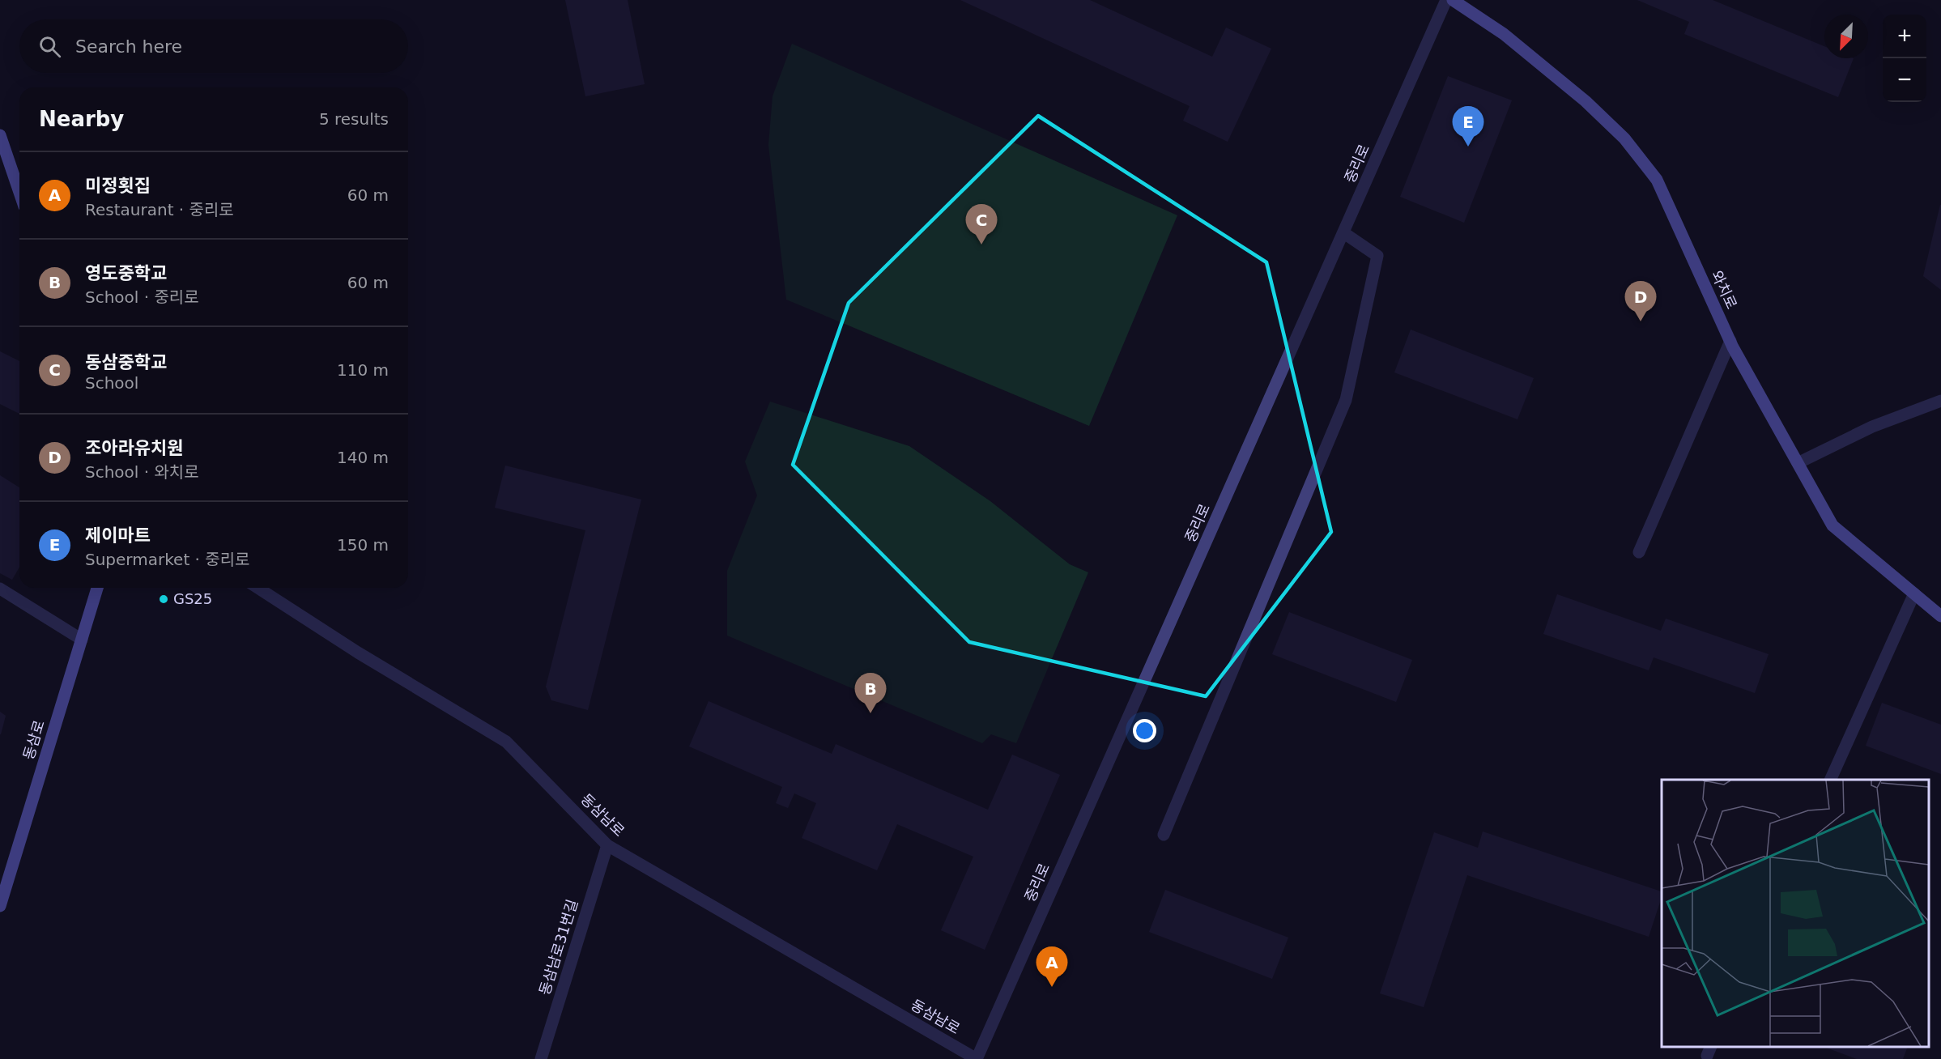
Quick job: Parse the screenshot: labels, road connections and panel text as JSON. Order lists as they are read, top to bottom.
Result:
{
  "streets": {
    "main road": ["와치로", "동삼로"],
    "street": ["중리로", "동삼남로", "동삼남로31번길"]
  },
  "crossings": [
    ["중리로", "동삼남로"],
    ["동삼남로", "동삼남로31번길"]
  ],
  "places": ["GS25"],
  "north": "bottom left",
  "page": {
    "map_buttons": ["+", "−"],
    "search": "Search here",
    "heading": ["Nearby", "5 results"],
    "pins": [
      "E",
      "C",
      "D",
      "B",
      "A"
    ],
    "list": [
      {
        "mark": "A",
        "name": "미정횟집",
        "note": "Restaurant · 중리로",
        "value": "60 m"
      },
      {
        "mark": "B",
        "name": "영도중학교",
        "note": "School · 중리로",
        "value": "60 m"
      },
      {
        "mark": "C",
        "name": "동삼중학교",
        "note": "School",
        "value": "110 m"
      },
      {
        "mark": "D",
        "name": "조아라유치원",
        "note": "School · 와치로",
        "value": "140 m"
      },
      {
        "mark": "E",
        "name": "제이마트",
        "note": "Supermarket · 중리로",
        "value": "150 m"
      }
    ]
  }
}
